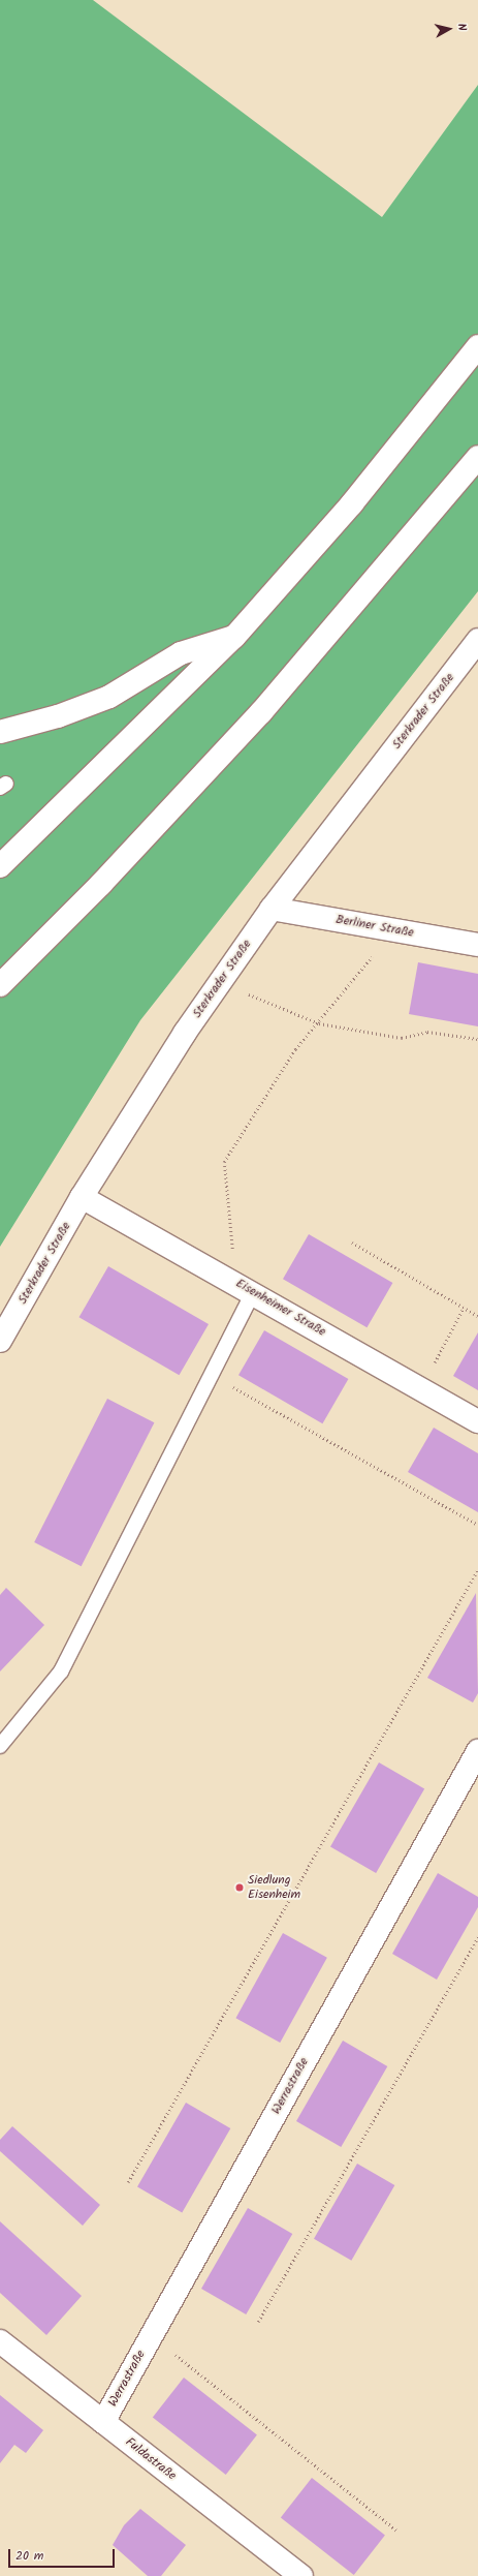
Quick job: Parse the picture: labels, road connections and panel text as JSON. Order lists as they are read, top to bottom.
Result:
{
  "streets": {
    "main road": [
      "Sterkrader Straße",
      "Berliner Straße",
      "Eisenheimer Straße",
      "Werrastraße",
      "Fuldastraße"
    ]
  },
  "crossings": [
    ["Sterkrader Straße", "Berliner Straße"],
    ["Sterkrader Straße", "Eisenheimer Straße"],
    ["Werrastraße", "Fuldastraße"]
  ],
  "places": ["Siedlung Eisenheim"],
  "scale_bar": "20 m",
  "north": "right"
}
